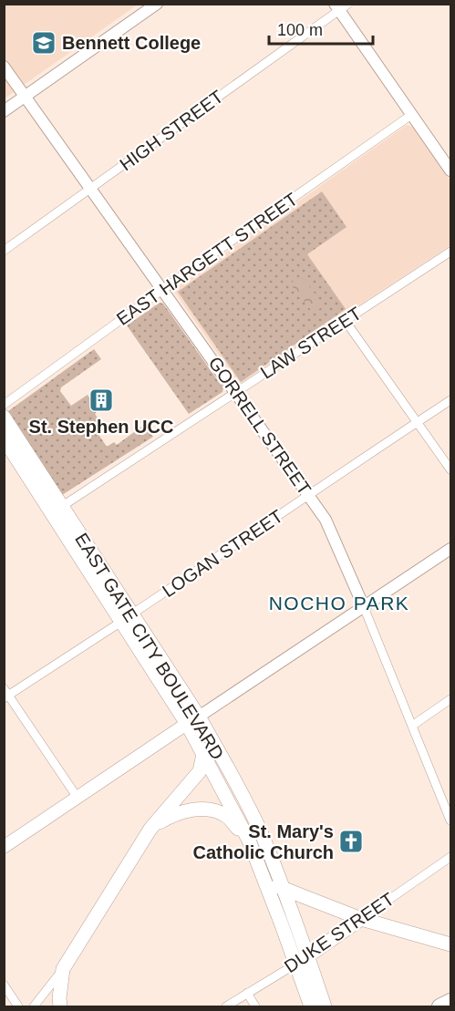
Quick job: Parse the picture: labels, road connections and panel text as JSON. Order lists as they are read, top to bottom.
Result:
{
  "streets": {
    "main road": ["EAST GATE CITY BOULEVARD", "DUKE STREET"],
    "street": [
      "HIGH STREET",
      "EAST HARGETT STREET",
      "LAW STREET",
      "GORRELL STREET",
      "LOGAN STREET"
    ]
  },
  "crossings": [
    ["HIGH STREET", "GORRELL STREET"],
    ["EAST HARGETT STREET", "GORRELL STREET"],
    ["LAW STREET", "GORRELL STREET"],
    ["LAW STREET", "EAST GATE CITY BOULEVARD"],
    ["GORRELL STREET", "LOGAN STREET"],
    ["LOGAN STREET", "EAST GATE CITY BOULEVARD"],
    ["EAST GATE CITY BOULEVARD", "DUKE STREET"]
  ],
  "districts": ["NOCHO PARK"],
  "places": {
    "school or university": ["Bennett College"],
    "building": ["St. Stephen UCC"],
    "church": ["St. Mary's Catholic Church"]
  },
  "scale_bar": "100 m"
}
